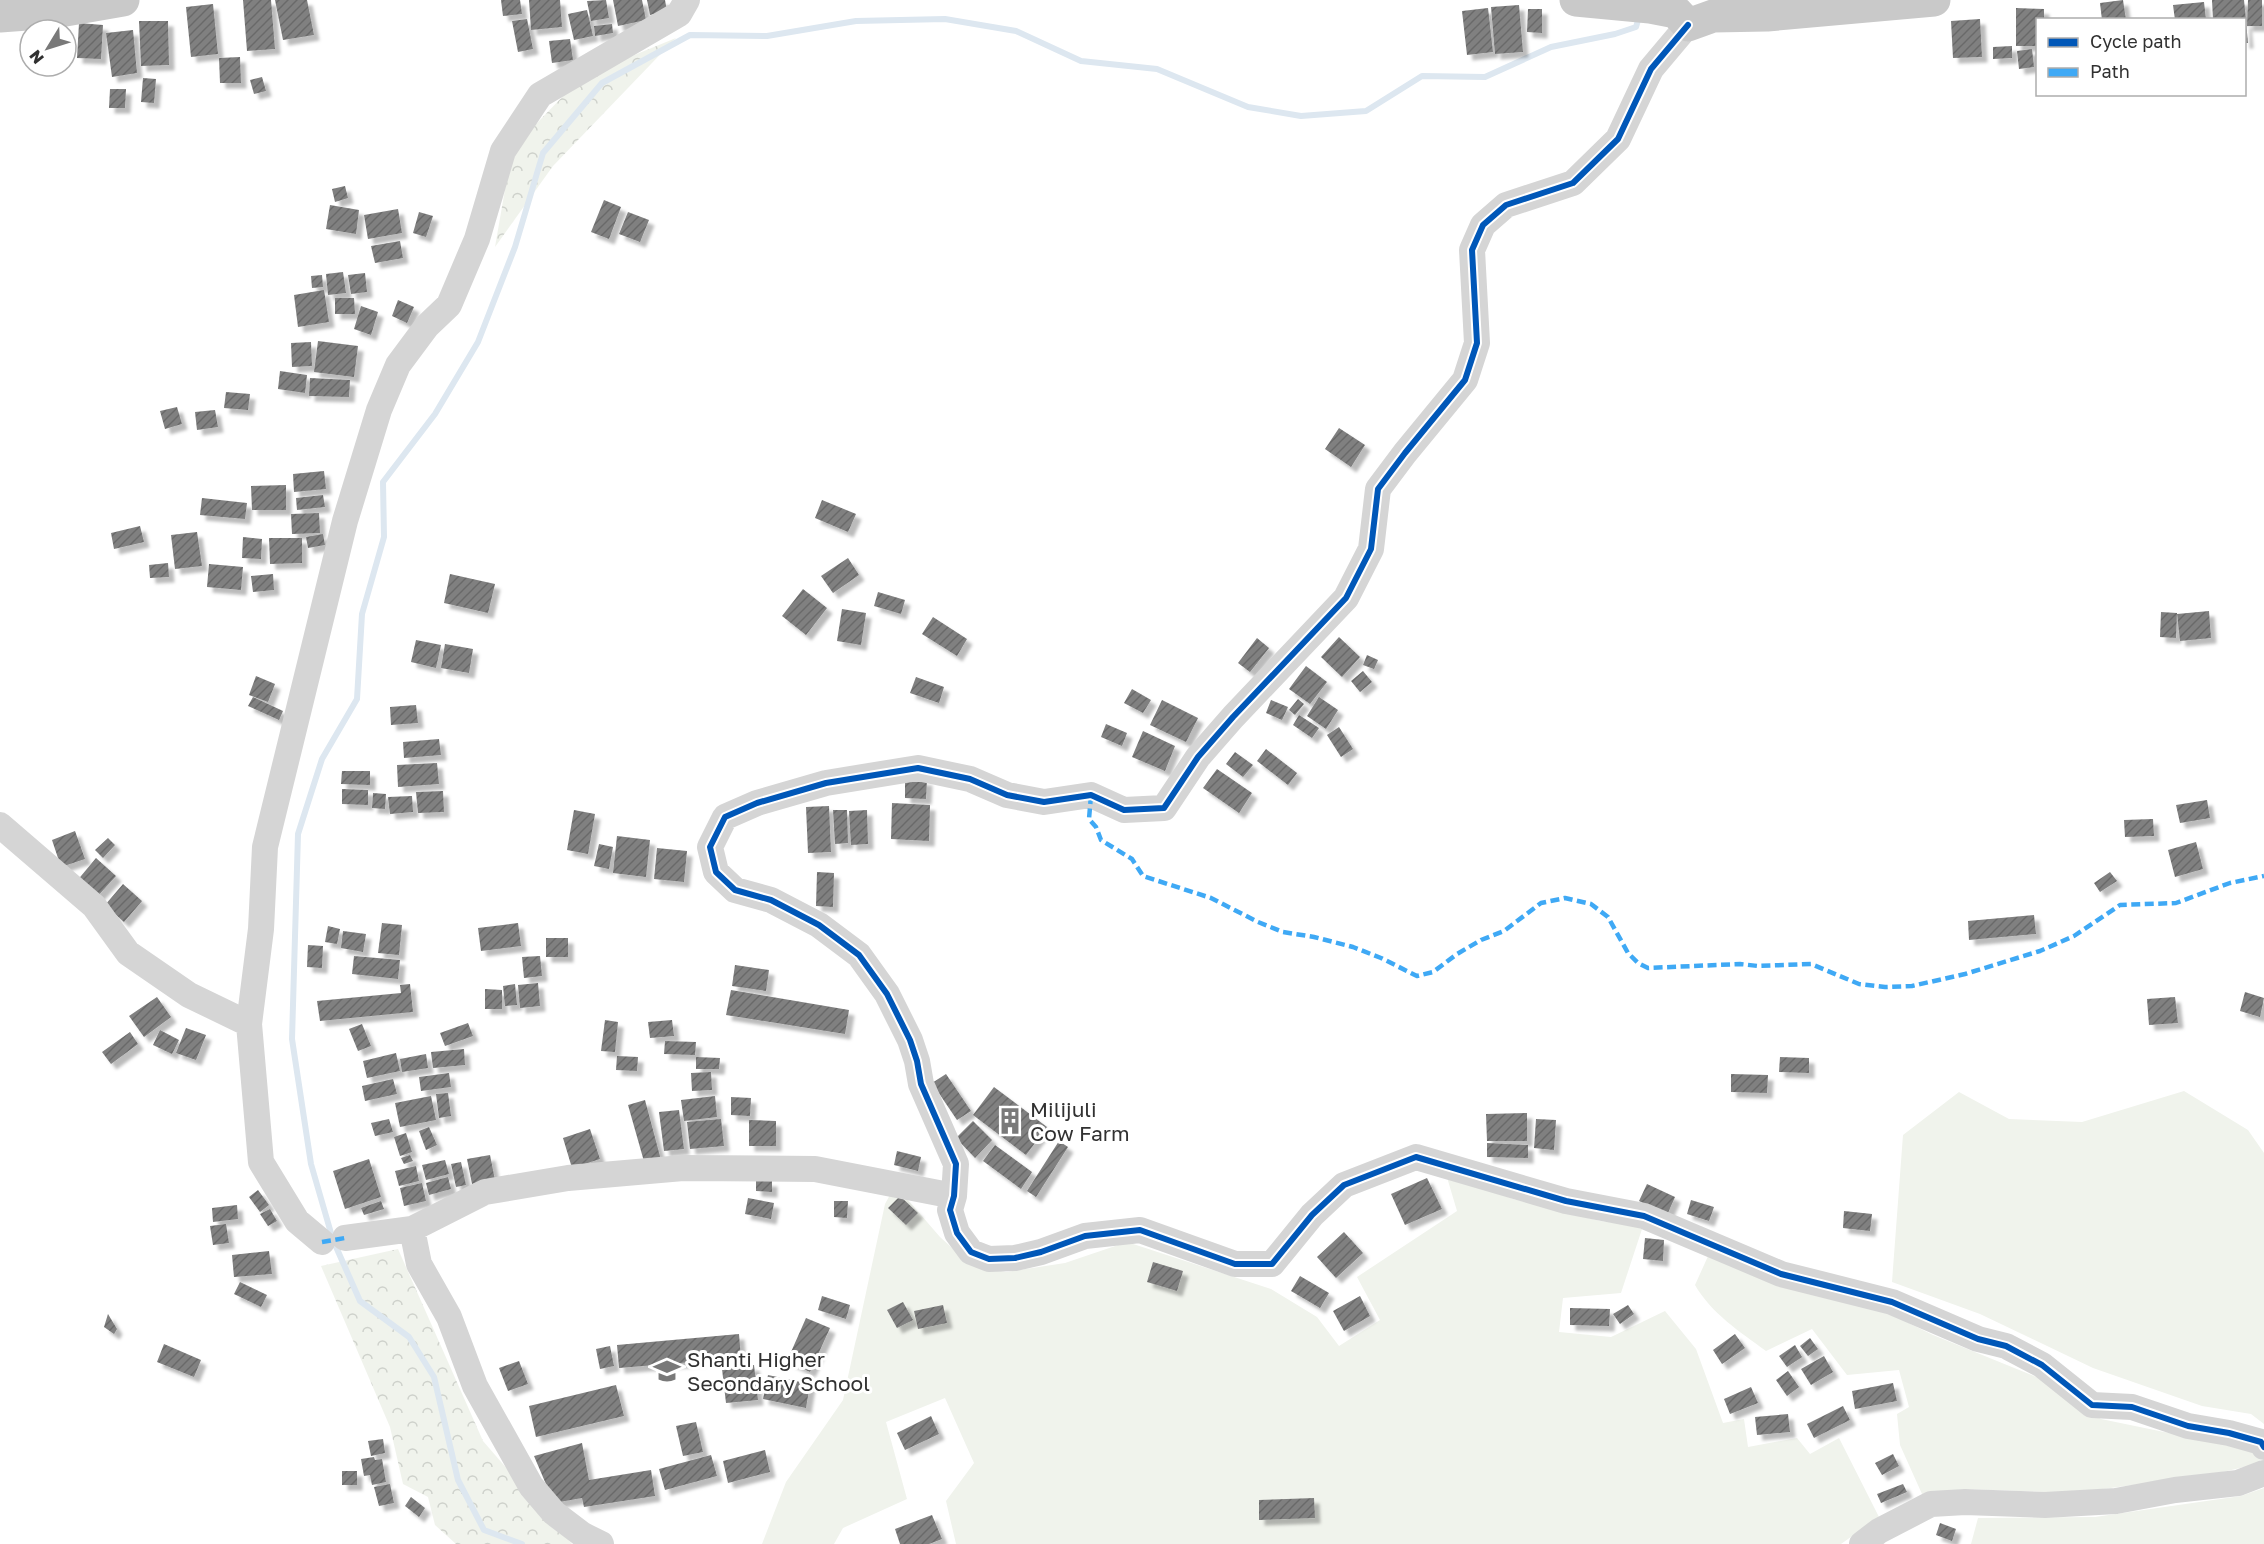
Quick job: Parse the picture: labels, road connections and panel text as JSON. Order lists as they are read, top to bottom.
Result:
{
  "places": {
    "building": ["Milijuli Cow Farm"],
    "school or university": ["Shanti Higher Secondary School"]
  },
  "legend": ["Cycle path", "Path"],
  "north": "bottom left"
}
